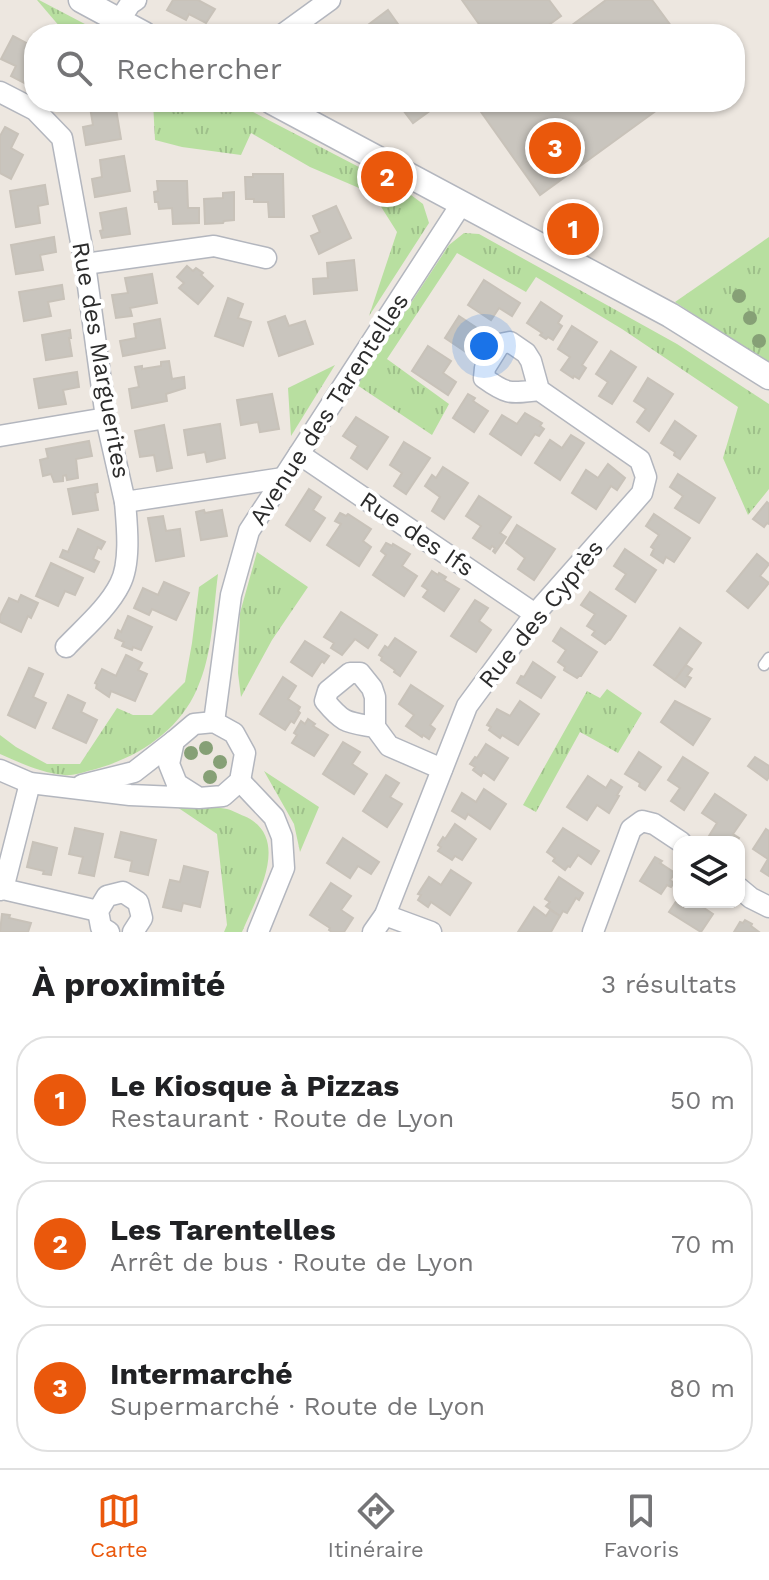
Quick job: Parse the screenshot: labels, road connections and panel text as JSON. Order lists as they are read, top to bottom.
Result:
{
  "streets": {
    "street": [
      "Rue des Marguerites",
      "Avenue des Tarentelles",
      "Rue des Ifs",
      "Rue des Cyprès"
    ]
  },
  "crossings": [
    ["Rue des Marguerites", "Avenue des Tarentelles"],
    ["Avenue des Tarentelles", "Rue des Ifs"],
    ["Rue des Ifs", "Rue des Cyprès"]
  ],
  "page": {
    "search": "Rechercher",
    "pins": ["3", "2", "1"],
    "heading": ["À proximité", "3 résultats"],
    "list": [
      {
        "mark": "1",
        "name": "Le Kiosque à Pizzas",
        "note": "Restaurant · Route de Lyon",
        "value": "50 m"
      },
      {
        "mark": "2",
        "name": "Les Tarentelles",
        "note": "Arrêt de bus · Route de Lyon",
        "value": "70 m"
      },
      {
        "mark": "3",
        "name": "Intermarché",
        "note": "Supermarché · Route de Lyon",
        "value": "80 m"
      }
    ],
    "nav": ["Carte", "Itinéraire", "Favoris"]
  }
}
